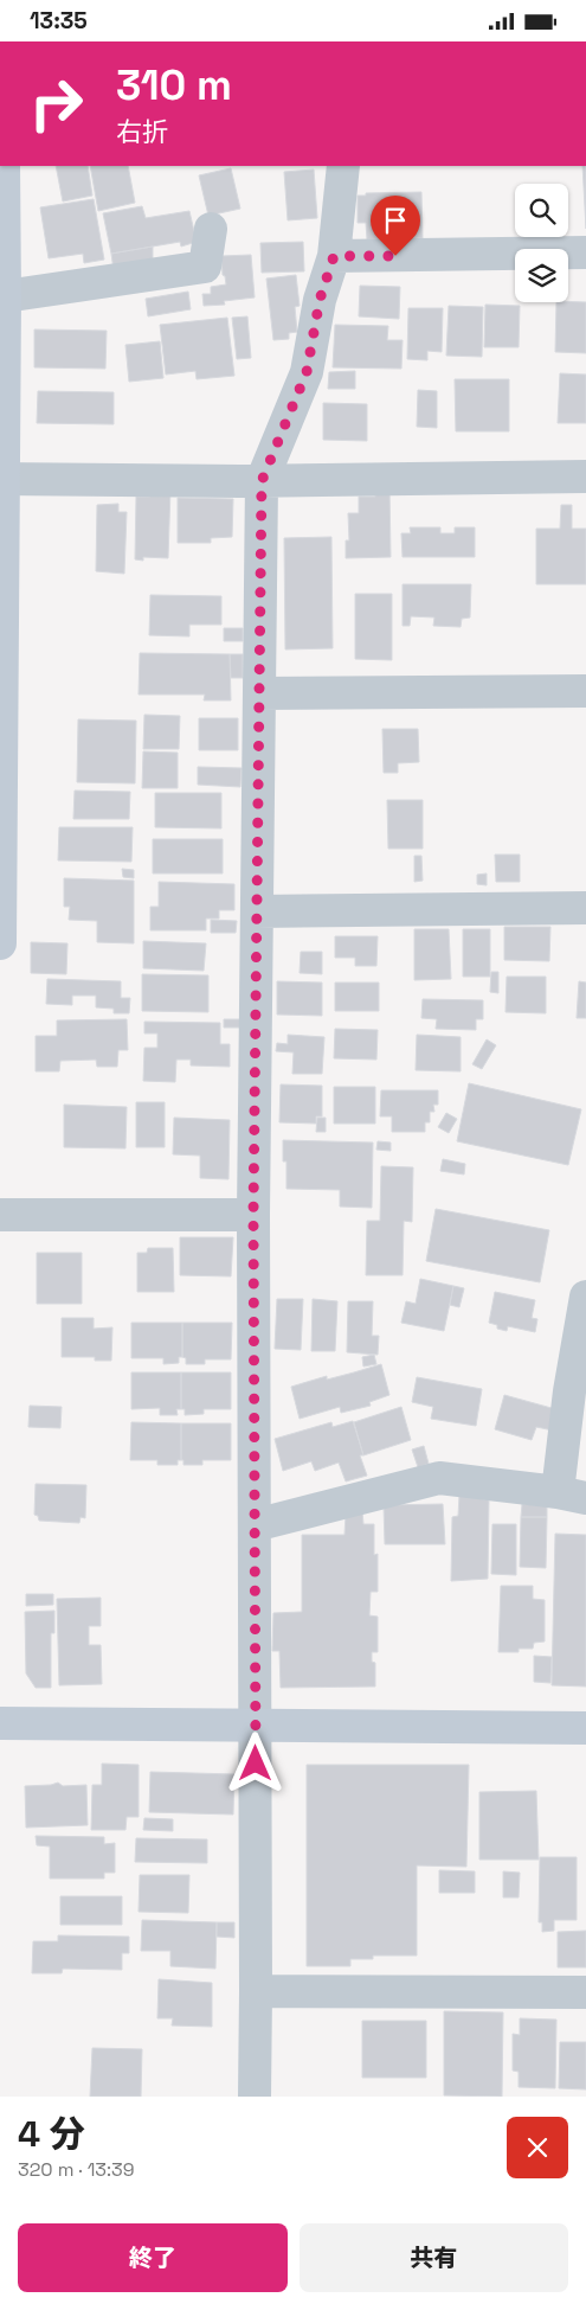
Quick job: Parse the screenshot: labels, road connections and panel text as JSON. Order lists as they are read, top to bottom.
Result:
{
  "page": {
    "status": "13:35",
    "turn": ["310 m", "右折"],
    "heading": ["4 分", "320 m · 13:39"],
    "buttons": ["終了", "共有"]
  }
}
